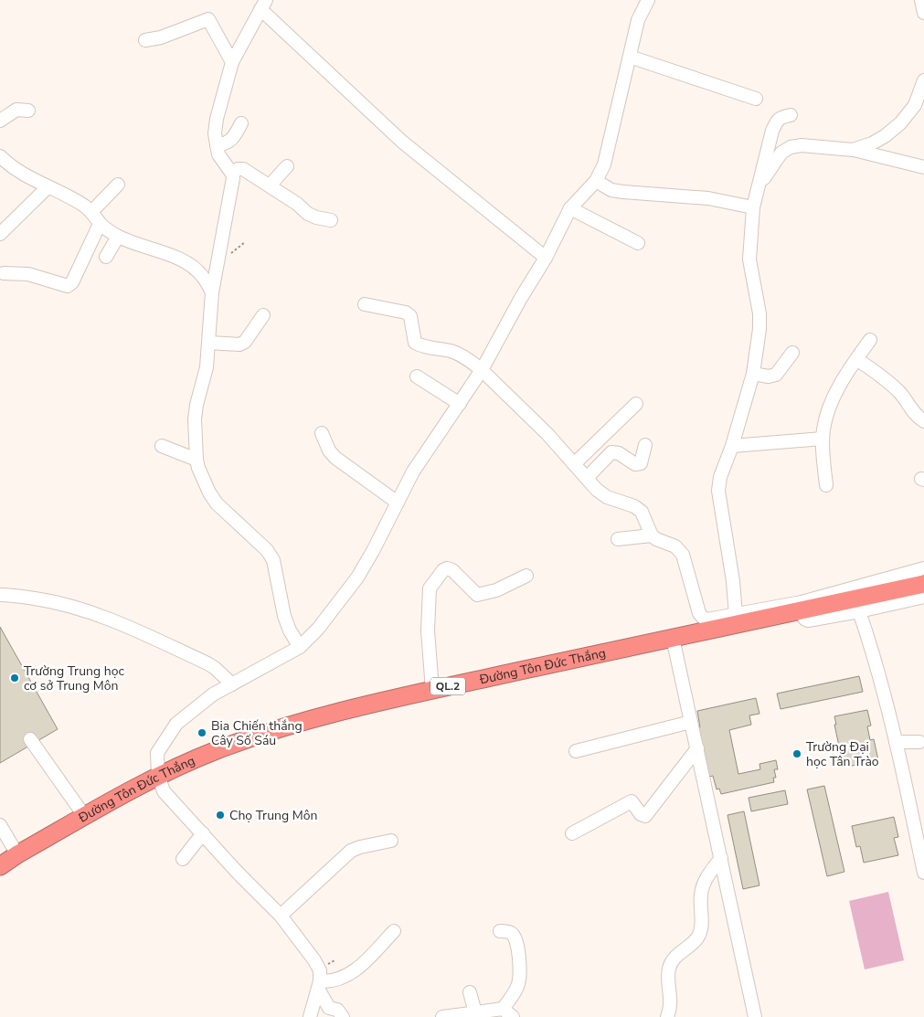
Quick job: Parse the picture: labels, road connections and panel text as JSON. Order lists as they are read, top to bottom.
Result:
{
  "streets": {
    "highway": ["Đường Tôn Đức Thắng", "QL.2"]
  },
  "places": [
    "Trường Trung học cơ sở Trung Môn",
    "Bia Chiến thắng Cây Số Sáu",
    "Trường Đại học Tân Trào",
    "Chọ Trung Môn"
  ]
}
